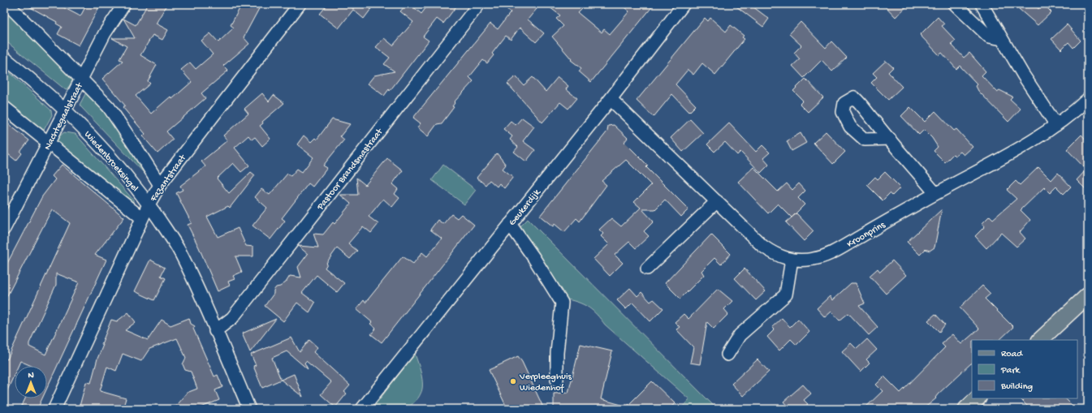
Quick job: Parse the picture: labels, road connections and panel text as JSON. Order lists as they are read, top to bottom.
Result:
{
  "streets": {
    "street": [
      "Nachtegaalstraat",
      "Wiedenbroeksingel",
      "Pastoor Brandsmastraat",
      "Fazantstraat",
      "Geukerdijk",
      "Kroonprins"
    ]
  },
  "crossings": [
    ["Nachtegaalstraat", "Wiedenbroeksingel"],
    ["Wiedenbroeksingel", "Pastoor Brandsmastraat"],
    ["Wiedenbroeksingel", "Fazantstraat"],
    ["Geukerdijk", "Kroonprins"]
  ],
  "places": ["Verpleeghuis Wiedenhof"],
  "legend": ["Road", "Park", "Building"],
  "north": "top"
}
